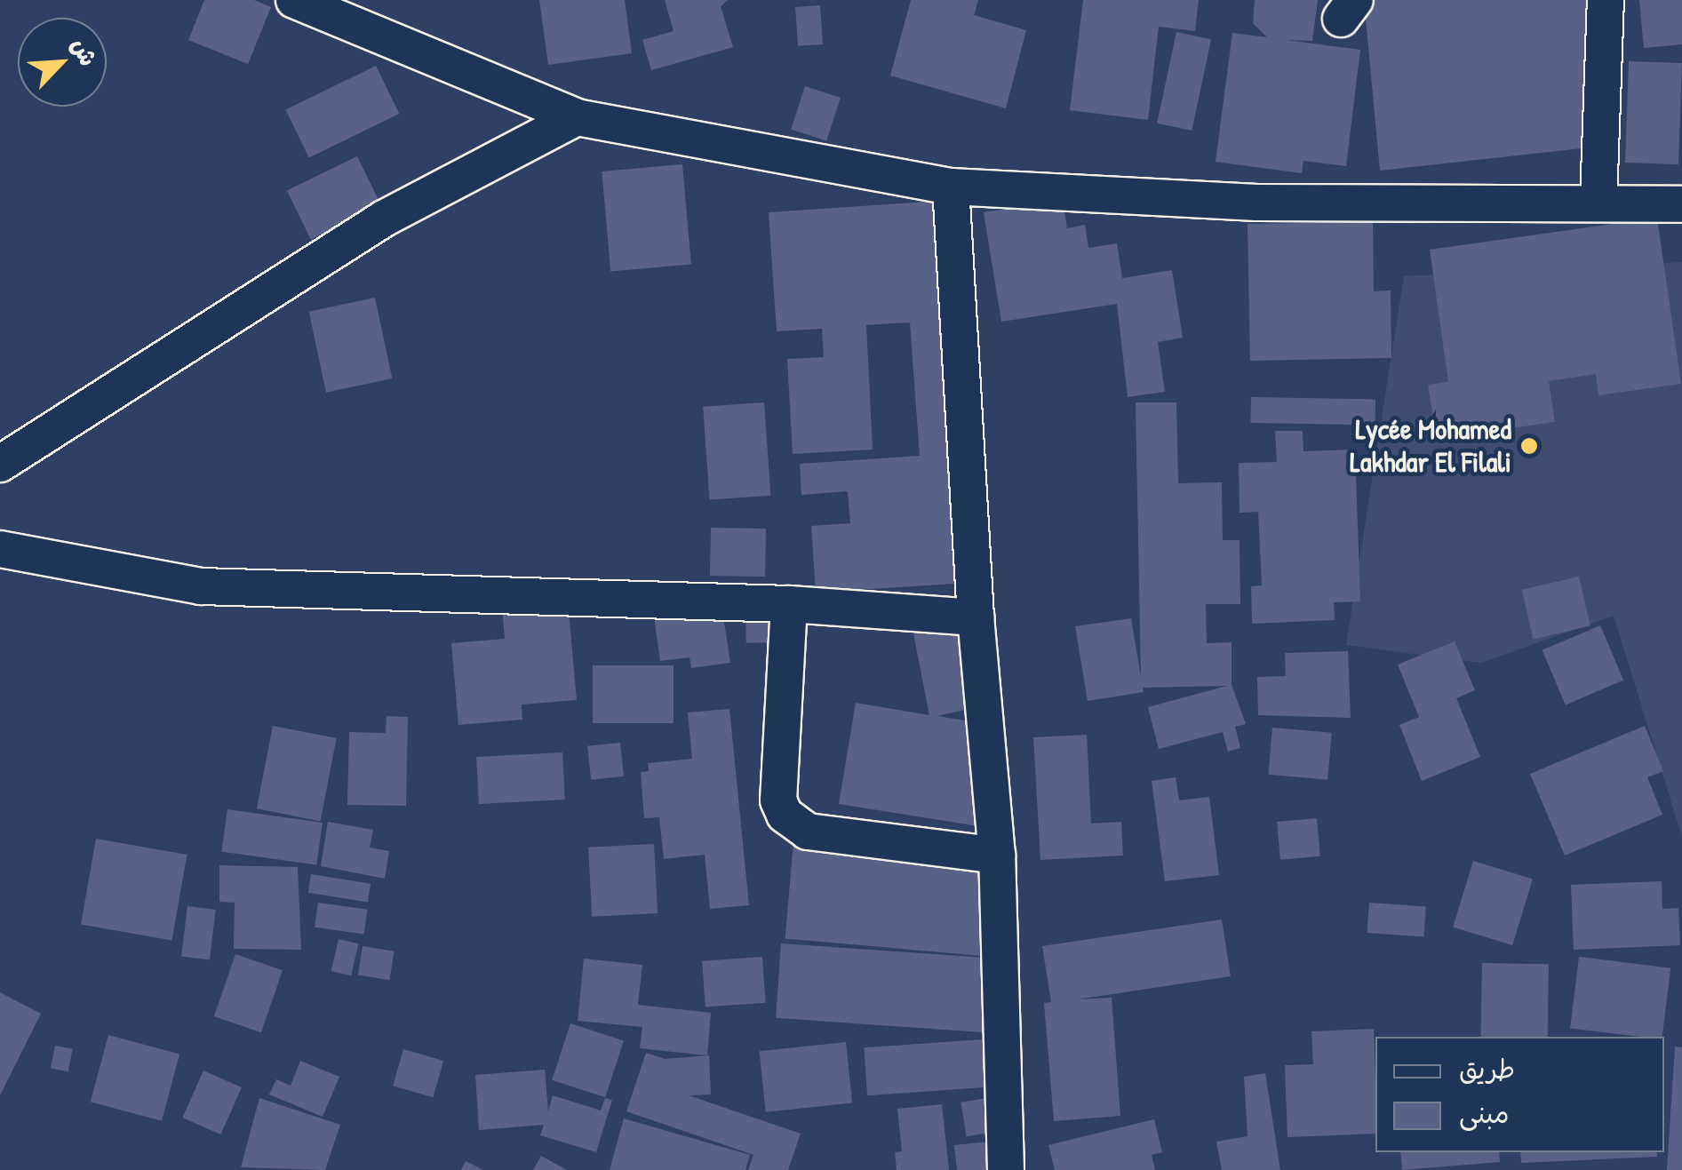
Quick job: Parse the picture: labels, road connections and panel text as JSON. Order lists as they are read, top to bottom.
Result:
{
  "places": ["Lycée Mohamed Lakhdar El Filali"],
  "legend": ["طريق", "مبنى"],
  "north": "top right"
}
